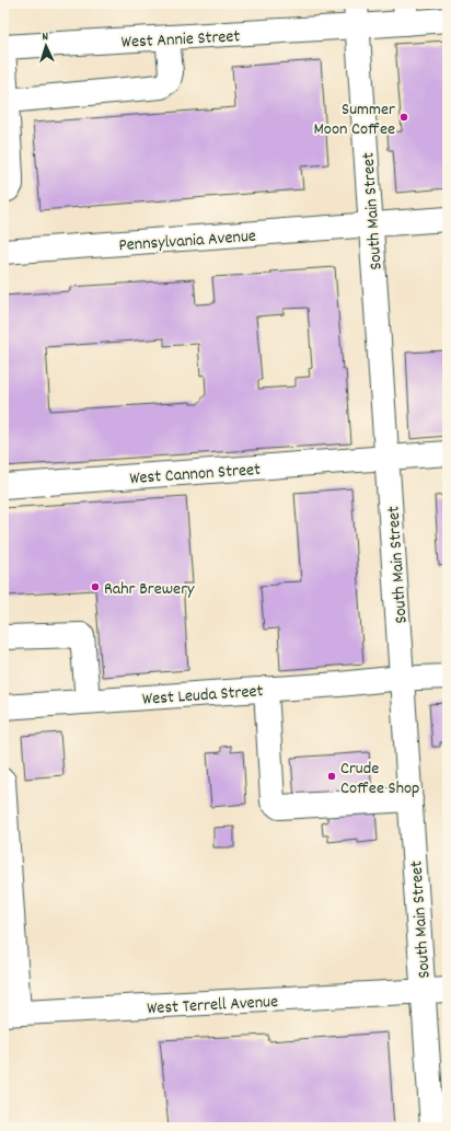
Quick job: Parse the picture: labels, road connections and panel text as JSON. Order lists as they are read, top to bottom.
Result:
{
  "streets": {
    "street": [
      "West Annie Street",
      "South Main Street",
      "Pennsylvania Avenue",
      "West Cannon Street",
      "West Leuda Street",
      "West Terrell Avenue"
    ]
  },
  "crossings": [
    ["West Annie Street", "South Main Street"],
    ["South Main Street", "Pennsylvania Avenue"],
    ["South Main Street", "West Cannon Street"],
    ["South Main Street", "West Leuda Street"],
    ["South Main Street", "West Terrell Avenue"]
  ],
  "places": ["Summer Moon Coffee", "Rahr Brewery", "Crude Coffee Shop"],
  "north": "top"
}
